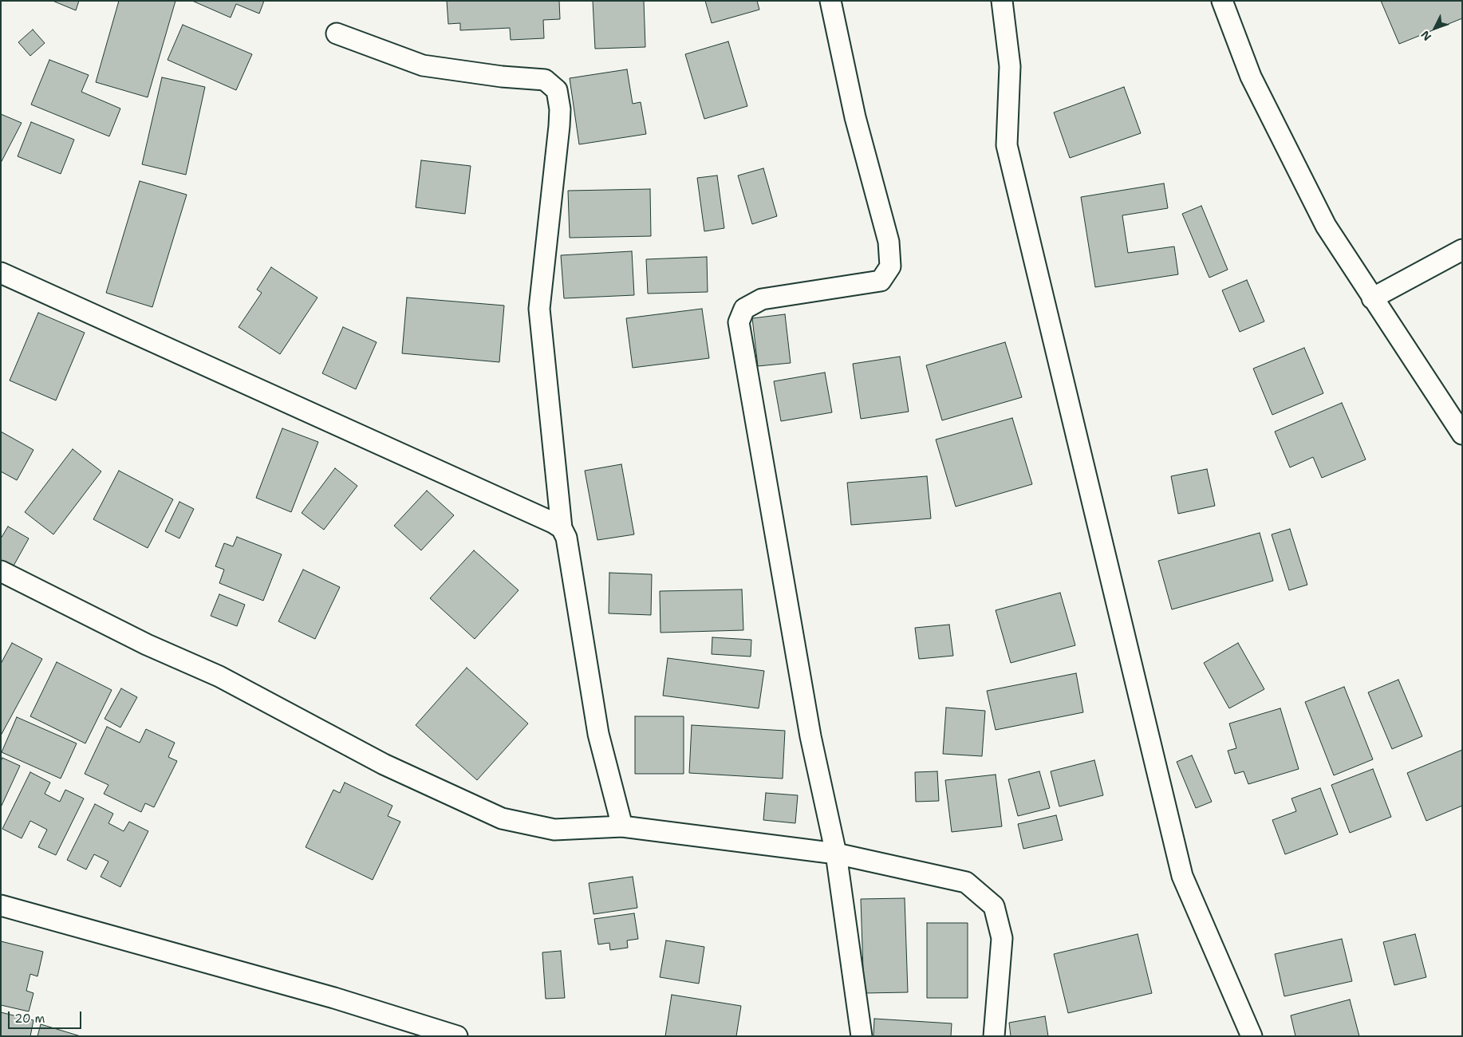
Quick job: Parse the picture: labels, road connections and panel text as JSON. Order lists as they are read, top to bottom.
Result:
{
  "scale_bar": "20 m",
  "north": "bottom left"
}
